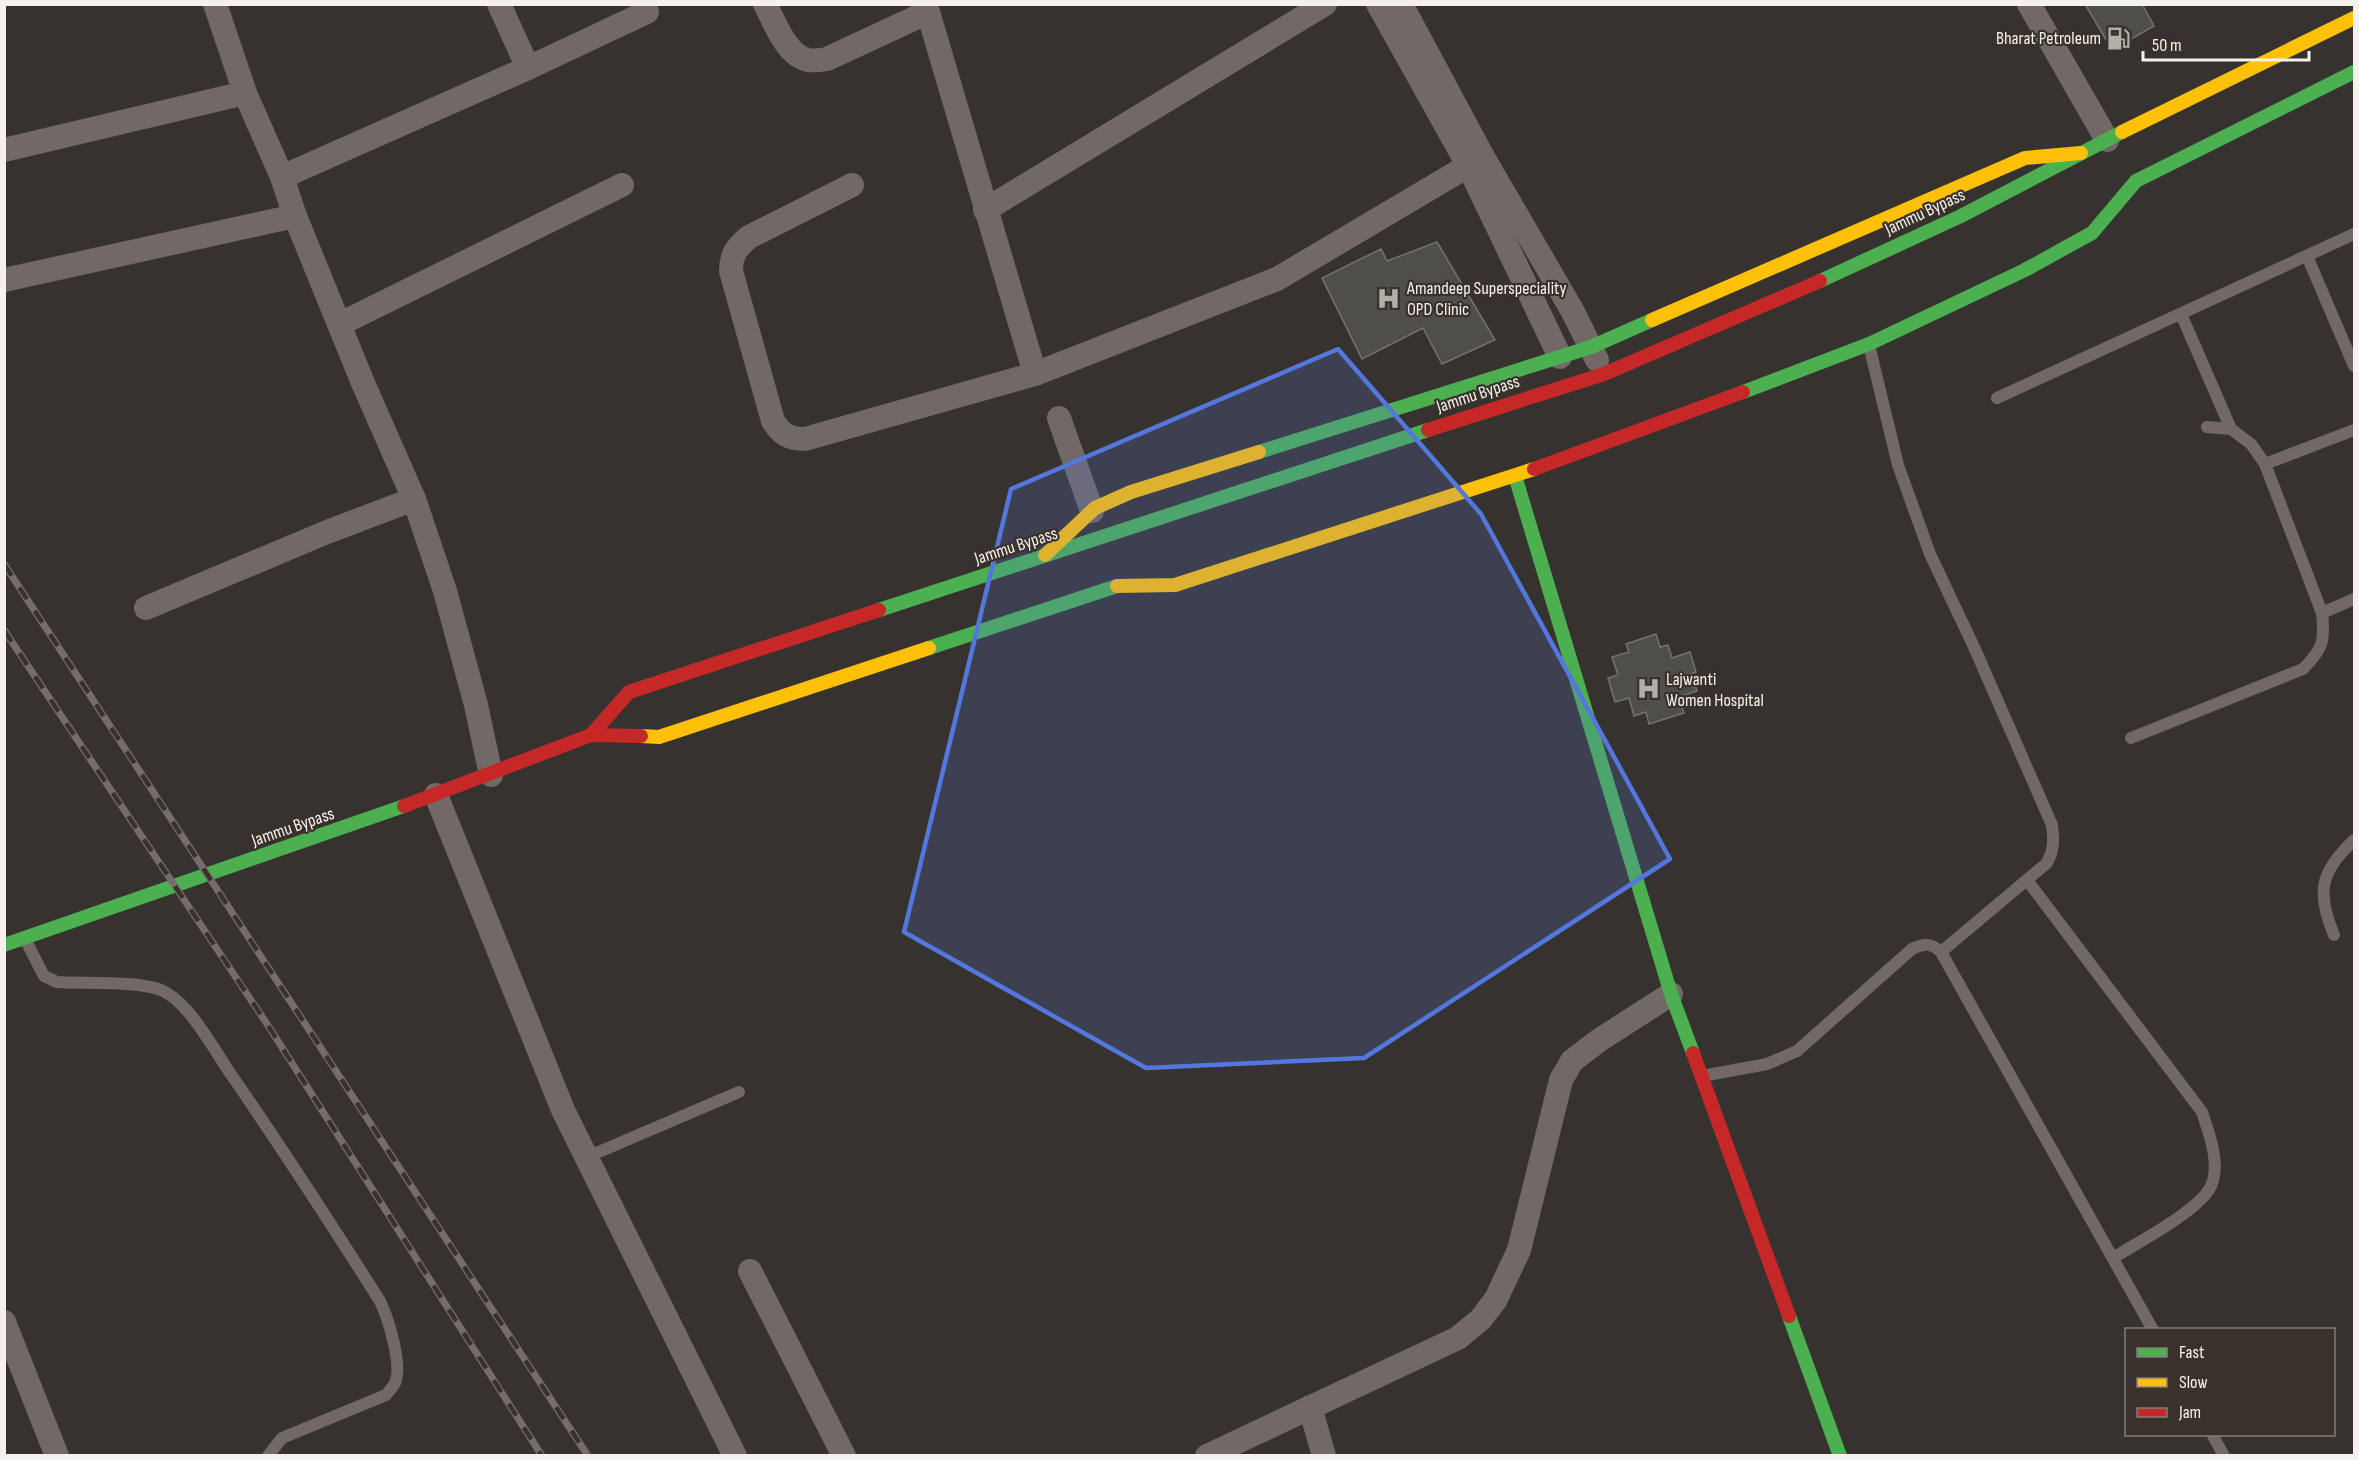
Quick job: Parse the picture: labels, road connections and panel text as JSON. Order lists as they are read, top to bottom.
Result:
{
  "streets": {
    "main road": ["Jammu Bypass"]
  },
  "places": {
    "fuel station": ["Bharat Petroleum"],
    "hospital": ["Amandeep Superspeciality OPD Clinic", "Lajwanti Women Hospital"]
  },
  "legend": ["Fast", "Slow", "Jam"],
  "scale_bar": "50 m"
}
